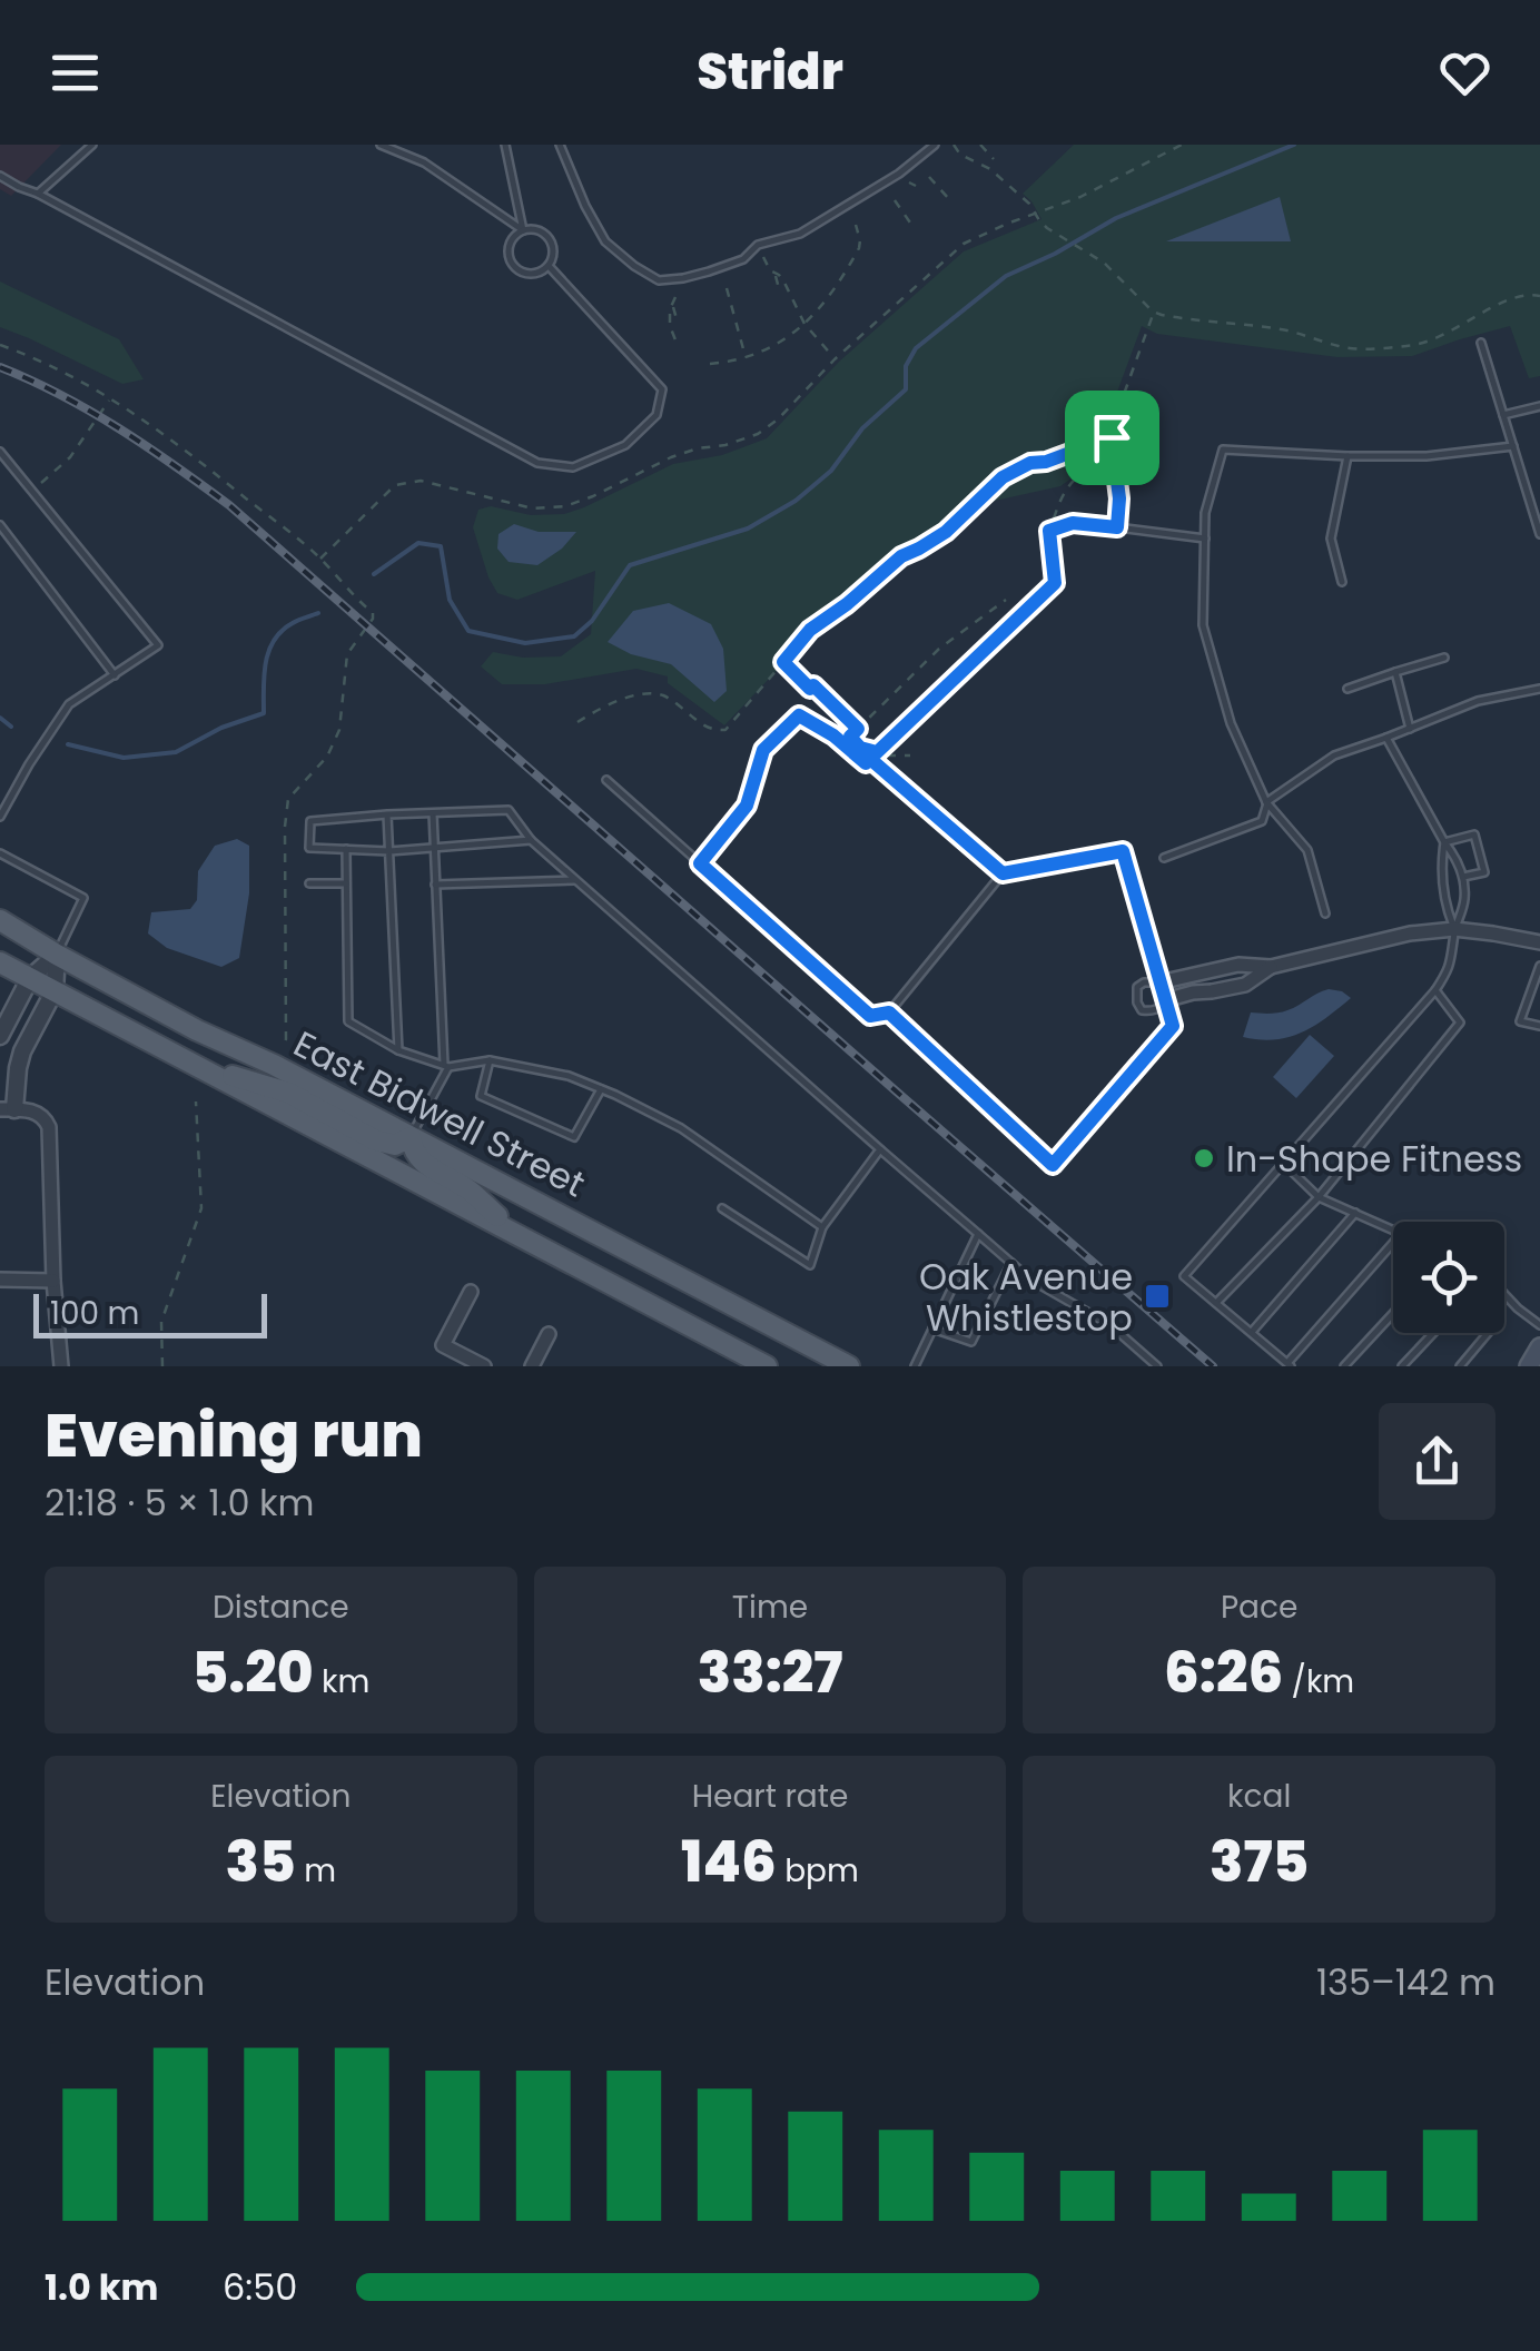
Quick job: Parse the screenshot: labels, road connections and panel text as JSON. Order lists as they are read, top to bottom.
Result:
{
  "streets": {
    "main road": ["East Bidwell Street"]
  },
  "places": {
    "other": ["In-Shape Fitness"],
    "transit": ["Oak Avenue Whistlestop"]
  },
  "scale_bar": "100 m",
  "page": {
    "header": "Stridr",
    "scale": "100 m",
    "heading": ["Evening run", "21:18 · 5 × 1.0 km"],
    "stats": [
      ["Distance", "5.20 km"],
      ["Time", "33:27"],
      ["Pace", "6:26 /km"],
      ["Elevation", "35 m"],
      ["Heart rate", "146 bpm"],
      ["kcal", "375"]
    ],
    "chart": ["Elevation", "135–142 m"],
    "list": [
      {
        "name": "1.0 km",
        "note": "6:50"
      }
    ]
  }
}
